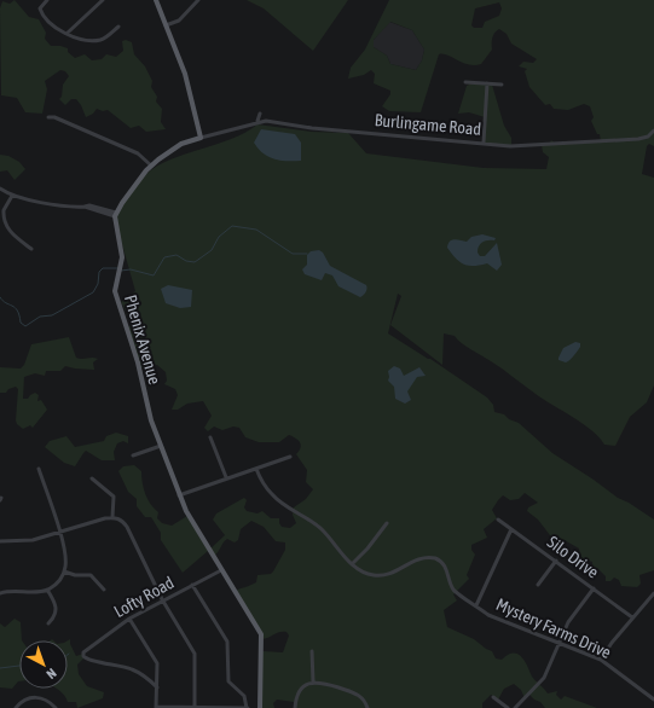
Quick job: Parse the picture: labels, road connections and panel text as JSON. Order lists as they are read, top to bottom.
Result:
{
  "streets": {
    "main road": ["Phenix Avenue"],
    "street": [
      "Burlingame Road",
      "Silo Drive",
      "Lofty Road",
      "Mystery Farms Drive"
    ]
  },
  "crossings": [
    ["Phenix Avenue", "Lofty Road"]
  ],
  "north": "bottom right"
}
